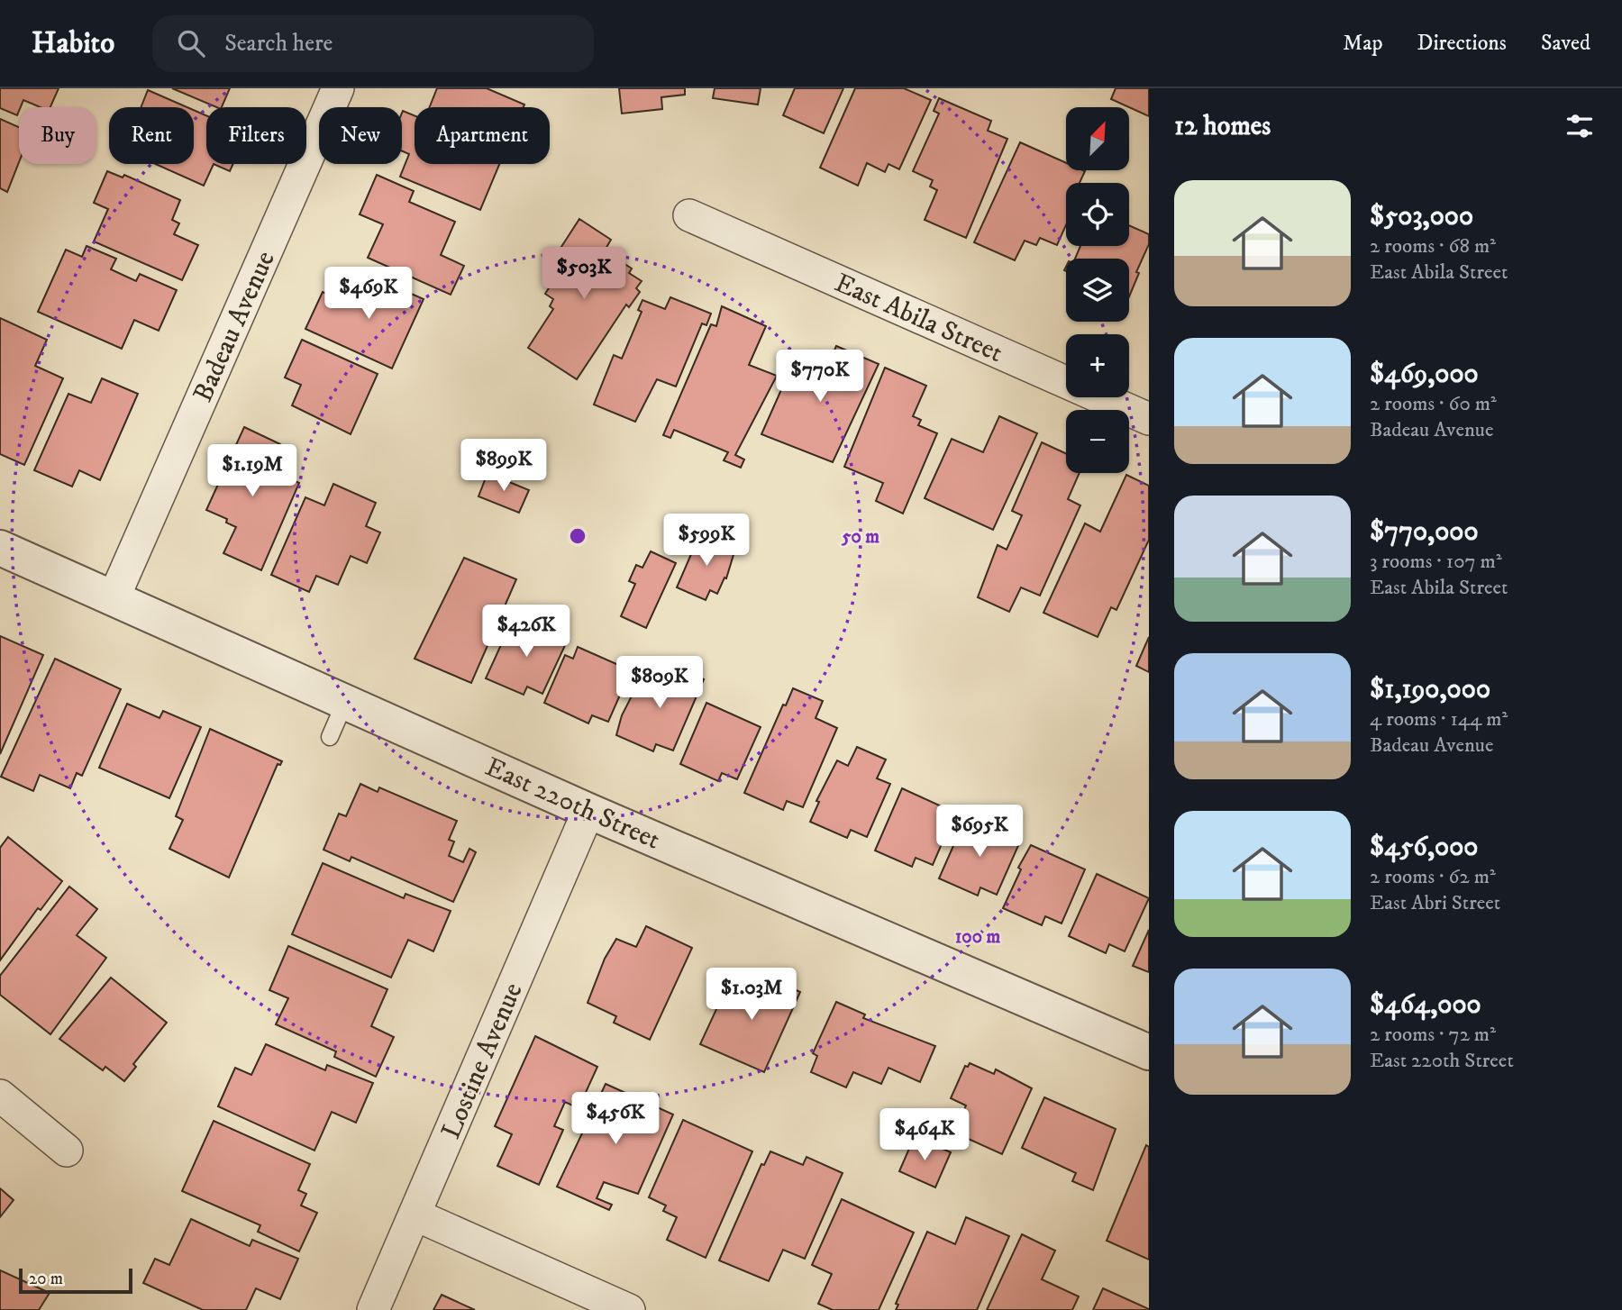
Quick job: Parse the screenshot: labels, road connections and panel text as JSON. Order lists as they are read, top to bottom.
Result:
{
  "streets": {
    "street": [
      "East Abila Street",
      "Badeau Avenue",
      "East 220th Street",
      "Lostine Avenue"
    ]
  },
  "crossings": [
    ["Badeau Avenue", "East 220th Street"],
    ["East 220th Street", "Lostine Avenue"]
  ],
  "scale_bar": "20 m",
  "north": "top right",
  "page": {
    "header": "Habito",
    "search": "Search here",
    "nav": ["Map", "Directions", "Saved"],
    "heading": "12 homes",
    "map_buttons": ["+", "−"],
    "chip": [
      "Buy",
      "Rent",
      "Filters",
      "New",
      "Apartment"
    ],
    "list": [
      {
        "name": "$503,000",
        "note": "2 rooms · 68 m² · East Abila Street"
      },
      {
        "name": "$469,000",
        "note": "2 rooms · 60 m² · Badeau Avenue"
      },
      {
        "name": "$770,000",
        "note": "3 rooms · 107 m² · East Abila Street"
      },
      {
        "name": "$1,190,000",
        "note": "4 rooms · 144 m² · Badeau Avenue"
      },
      {
        "name": "$456,000",
        "note": "2 rooms · 62 m² · East Abri Street"
      },
      {
        "name": "$464,000",
        "note": "2 rooms · 72 m² · East 220th Street"
      }
    ],
    "price": [
      "$503K",
      "$469K",
      "$770K",
      "$899K",
      "$1.19M",
      "$599K",
      "$426K",
      "$809K",
      "$695K",
      "$1.03M",
      "$456K",
      "$464K"
    ],
    "scale": "20 m"
  },
  "rings": ["50 m", "100 m"]
}
